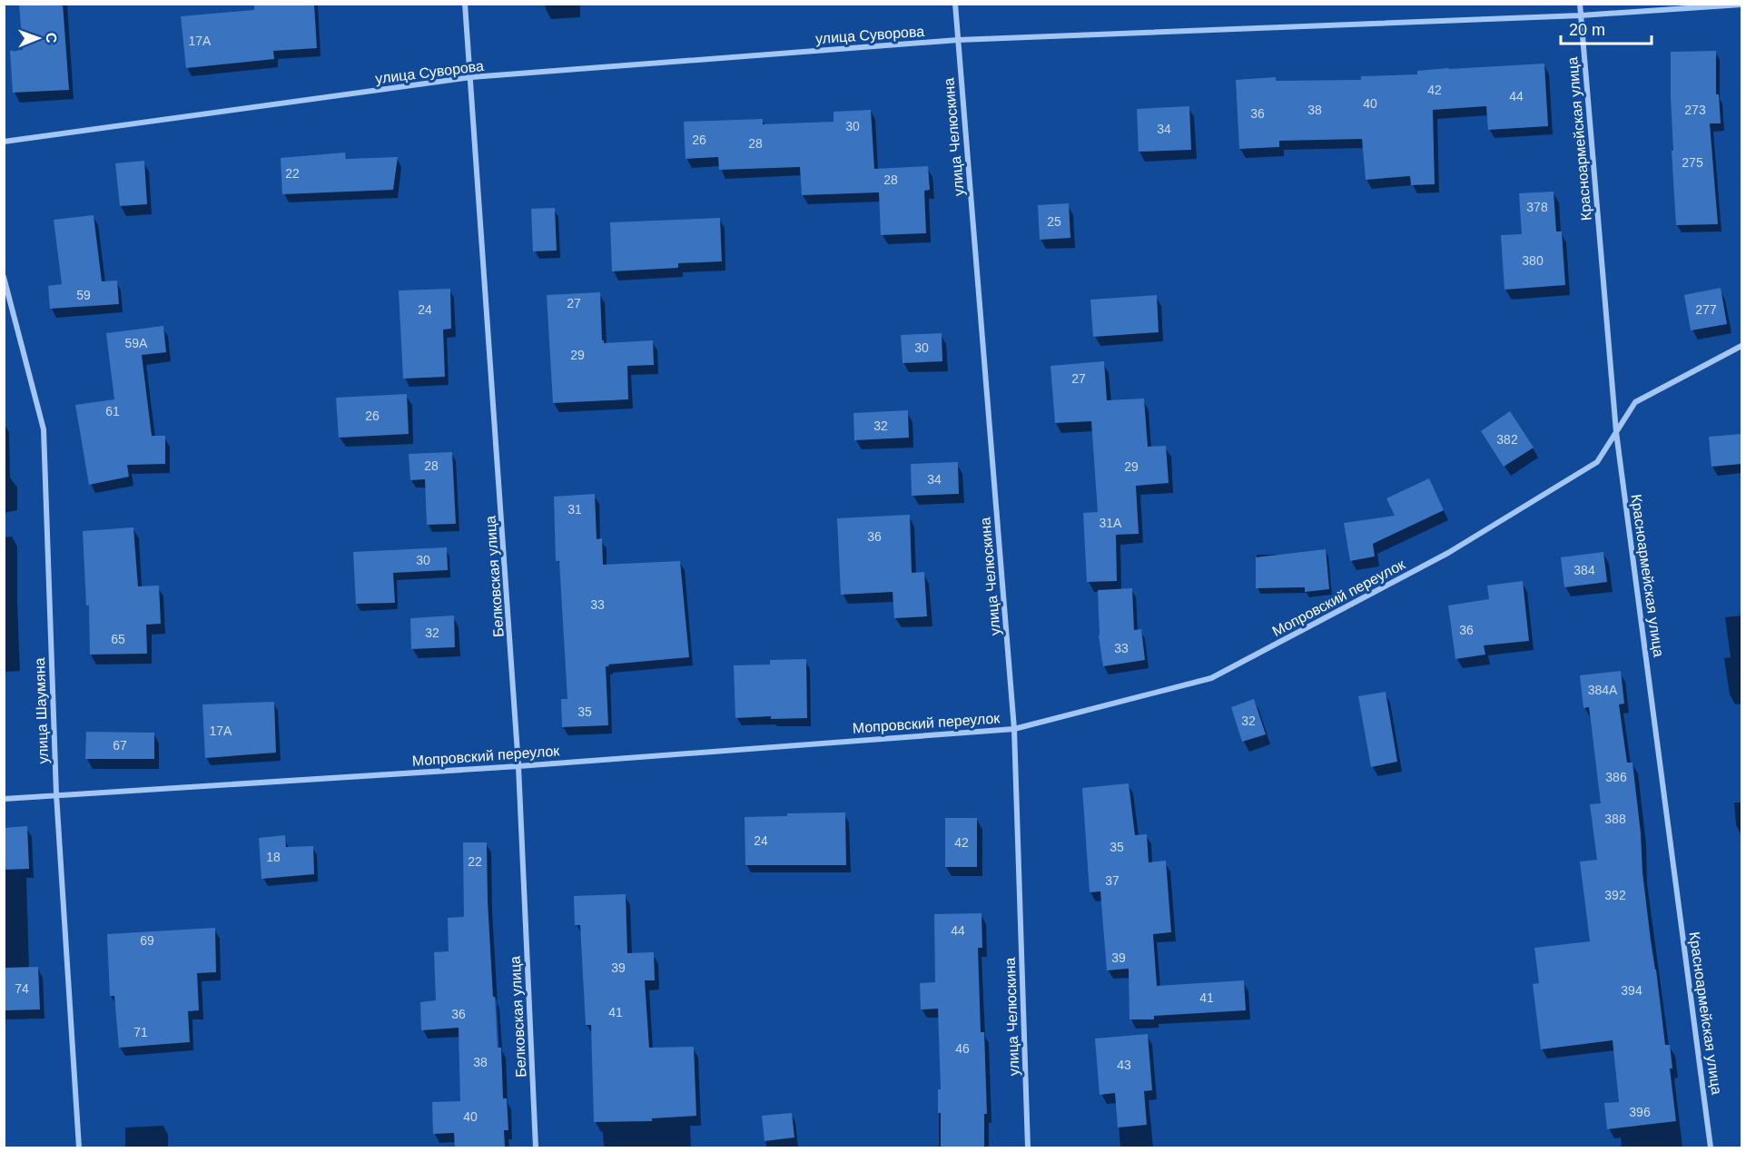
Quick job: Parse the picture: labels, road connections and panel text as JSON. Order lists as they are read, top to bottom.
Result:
{
  "streets": {
    "street": [
      "улица Суворова",
      "улица Челюскина",
      "Красноармейская улица",
      "Белковская улица",
      "Мопровский переулок",
      "улица Шаумяна"
    ]
  },
  "crossings": [
    ["улица Суворова", "улица Челюскина"],
    ["улица Суворова", "Красноармейская улица"],
    ["улица Суворова", "Белковская улица"],
    ["улица Челюскина", "Мопровский переулок"],
    ["Красноармейская улица", "Мопровский переулок"],
    ["Белковская улица", "Мопровский переулок"],
    ["Мопровский переулок", "улица Шаумяна"]
  ],
  "house_numbers": [
    "17А",
    "42",
    "44",
    "40",
    "38",
    "273",
    "36",
    "30",
    "34",
    "26",
    "28",
    "275",
    "22",
    "28",
    "378",
    "25",
    "380",
    "59",
    "27",
    "24",
    "277",
    "59А",
    "30",
    "29",
    "27",
    "61",
    "26",
    "32",
    "382",
    "28",
    "29",
    "34",
    "31",
    "31А",
    "36",
    "30",
    "384",
    "33",
    "36",
    "32",
    "65",
    "33",
    "384А",
    "35",
    "32",
    "17А",
    "67",
    "386",
    "388",
    "24",
    "42",
    "35",
    "18",
    "22",
    "37",
    "392",
    "44",
    "69",
    "39",
    "39",
    "74",
    "394",
    "41",
    "41",
    "36",
    "71",
    "46",
    "38",
    "43",
    "396",
    "40"
  ],
  "scale_bar": "20 m",
  "north": "right"
}
